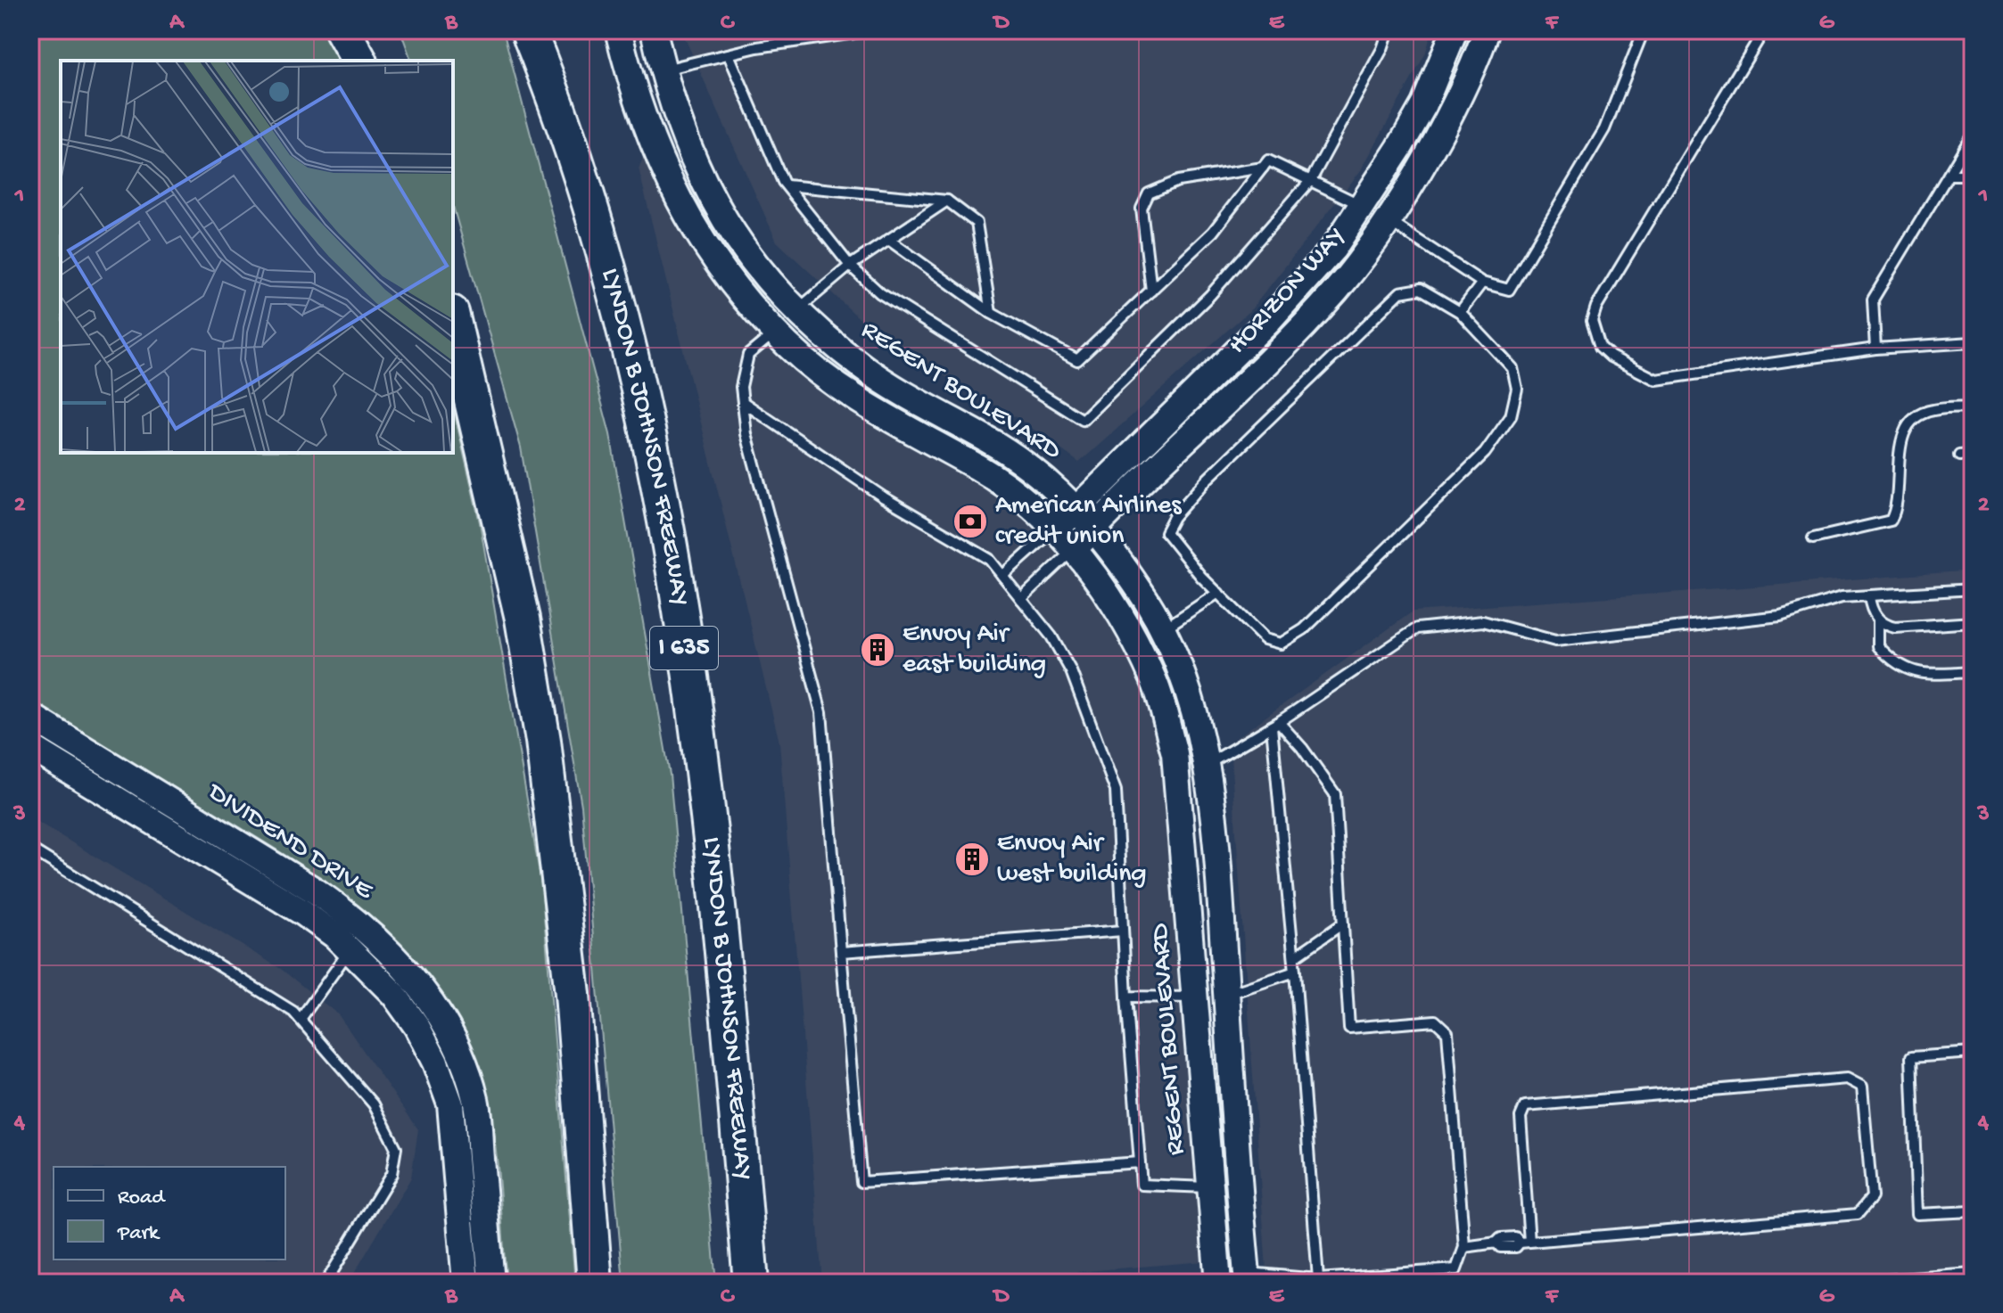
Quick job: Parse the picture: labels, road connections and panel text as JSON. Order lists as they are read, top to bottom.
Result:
{
  "streets": {
    "highway": ["LYNDON B JOHNSON FREEWAY", "I 635"],
    "street": ["HORIZON WAY", "REGENT BOULEVARD", "DIVIDEND DRIVE"]
  },
  "crossings": [
    ["HORIZON WAY", "REGENT BOULEVARD"]
  ],
  "places": {
    "bank": ["American Airlines credit union"],
    "building": ["Envoy Air east building", "Envoy Air west building"]
  },
  "legend": ["Road", "Park"],
  "grid": {
    "columns": [
      "A",
      "B",
      "C",
      "D",
      "E",
      "F",
      "G"
    ],
    "rows": [
      "1",
      "2",
      "3",
      "4"
    ]
  }
}
